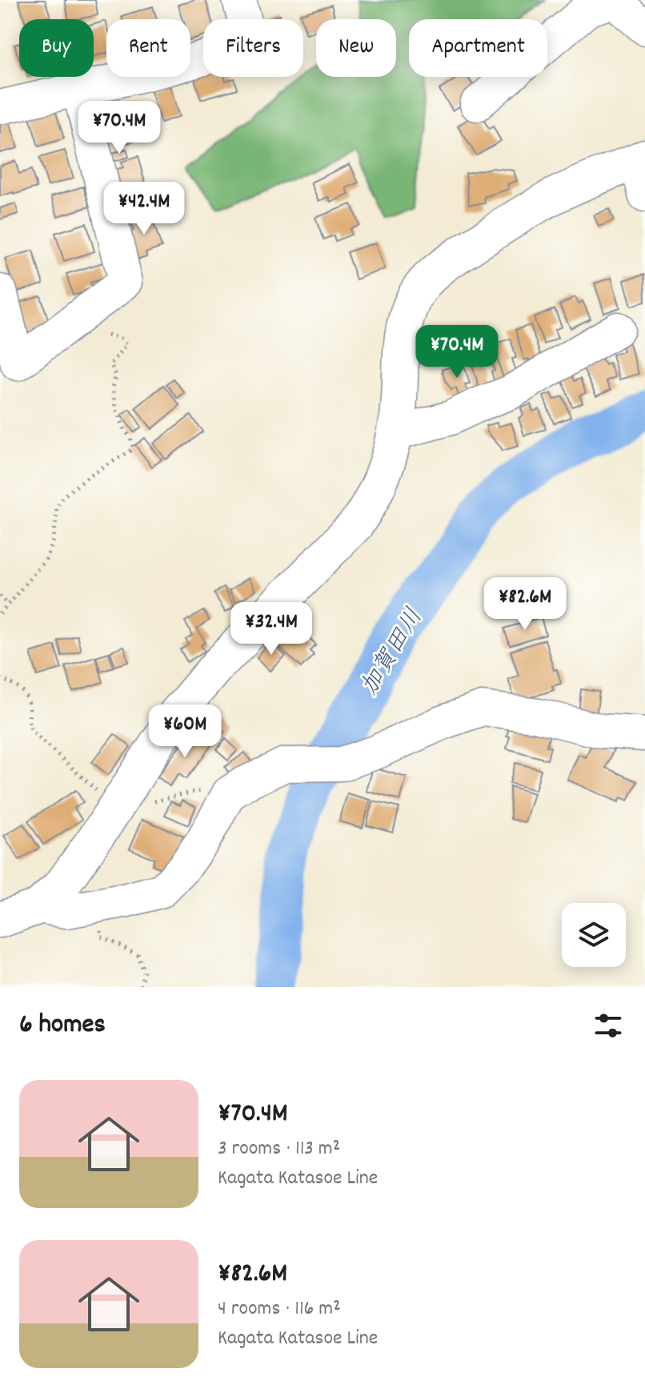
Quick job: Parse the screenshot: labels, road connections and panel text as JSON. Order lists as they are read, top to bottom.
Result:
{
  "water": ["加賀田川"],
  "page": {
    "chip": [
      "Buy",
      "Rent",
      "Filters",
      "New",
      "Apartment"
    ],
    "price": [
      "¥70.4M",
      "¥42.4M",
      "¥70.4M",
      "¥82.6M",
      "¥32.4M",
      "¥60M"
    ],
    "heading": "6 homes",
    "list": [
      {
        "name": "¥70.4M",
        "note": "3 rooms · 113 m² · Kagata Katasoe Line"
      },
      {
        "name": "¥82.6M",
        "note": "4 rooms · 116 m² · Kagata Katasoe Line"
      }
    ]
  }
}
